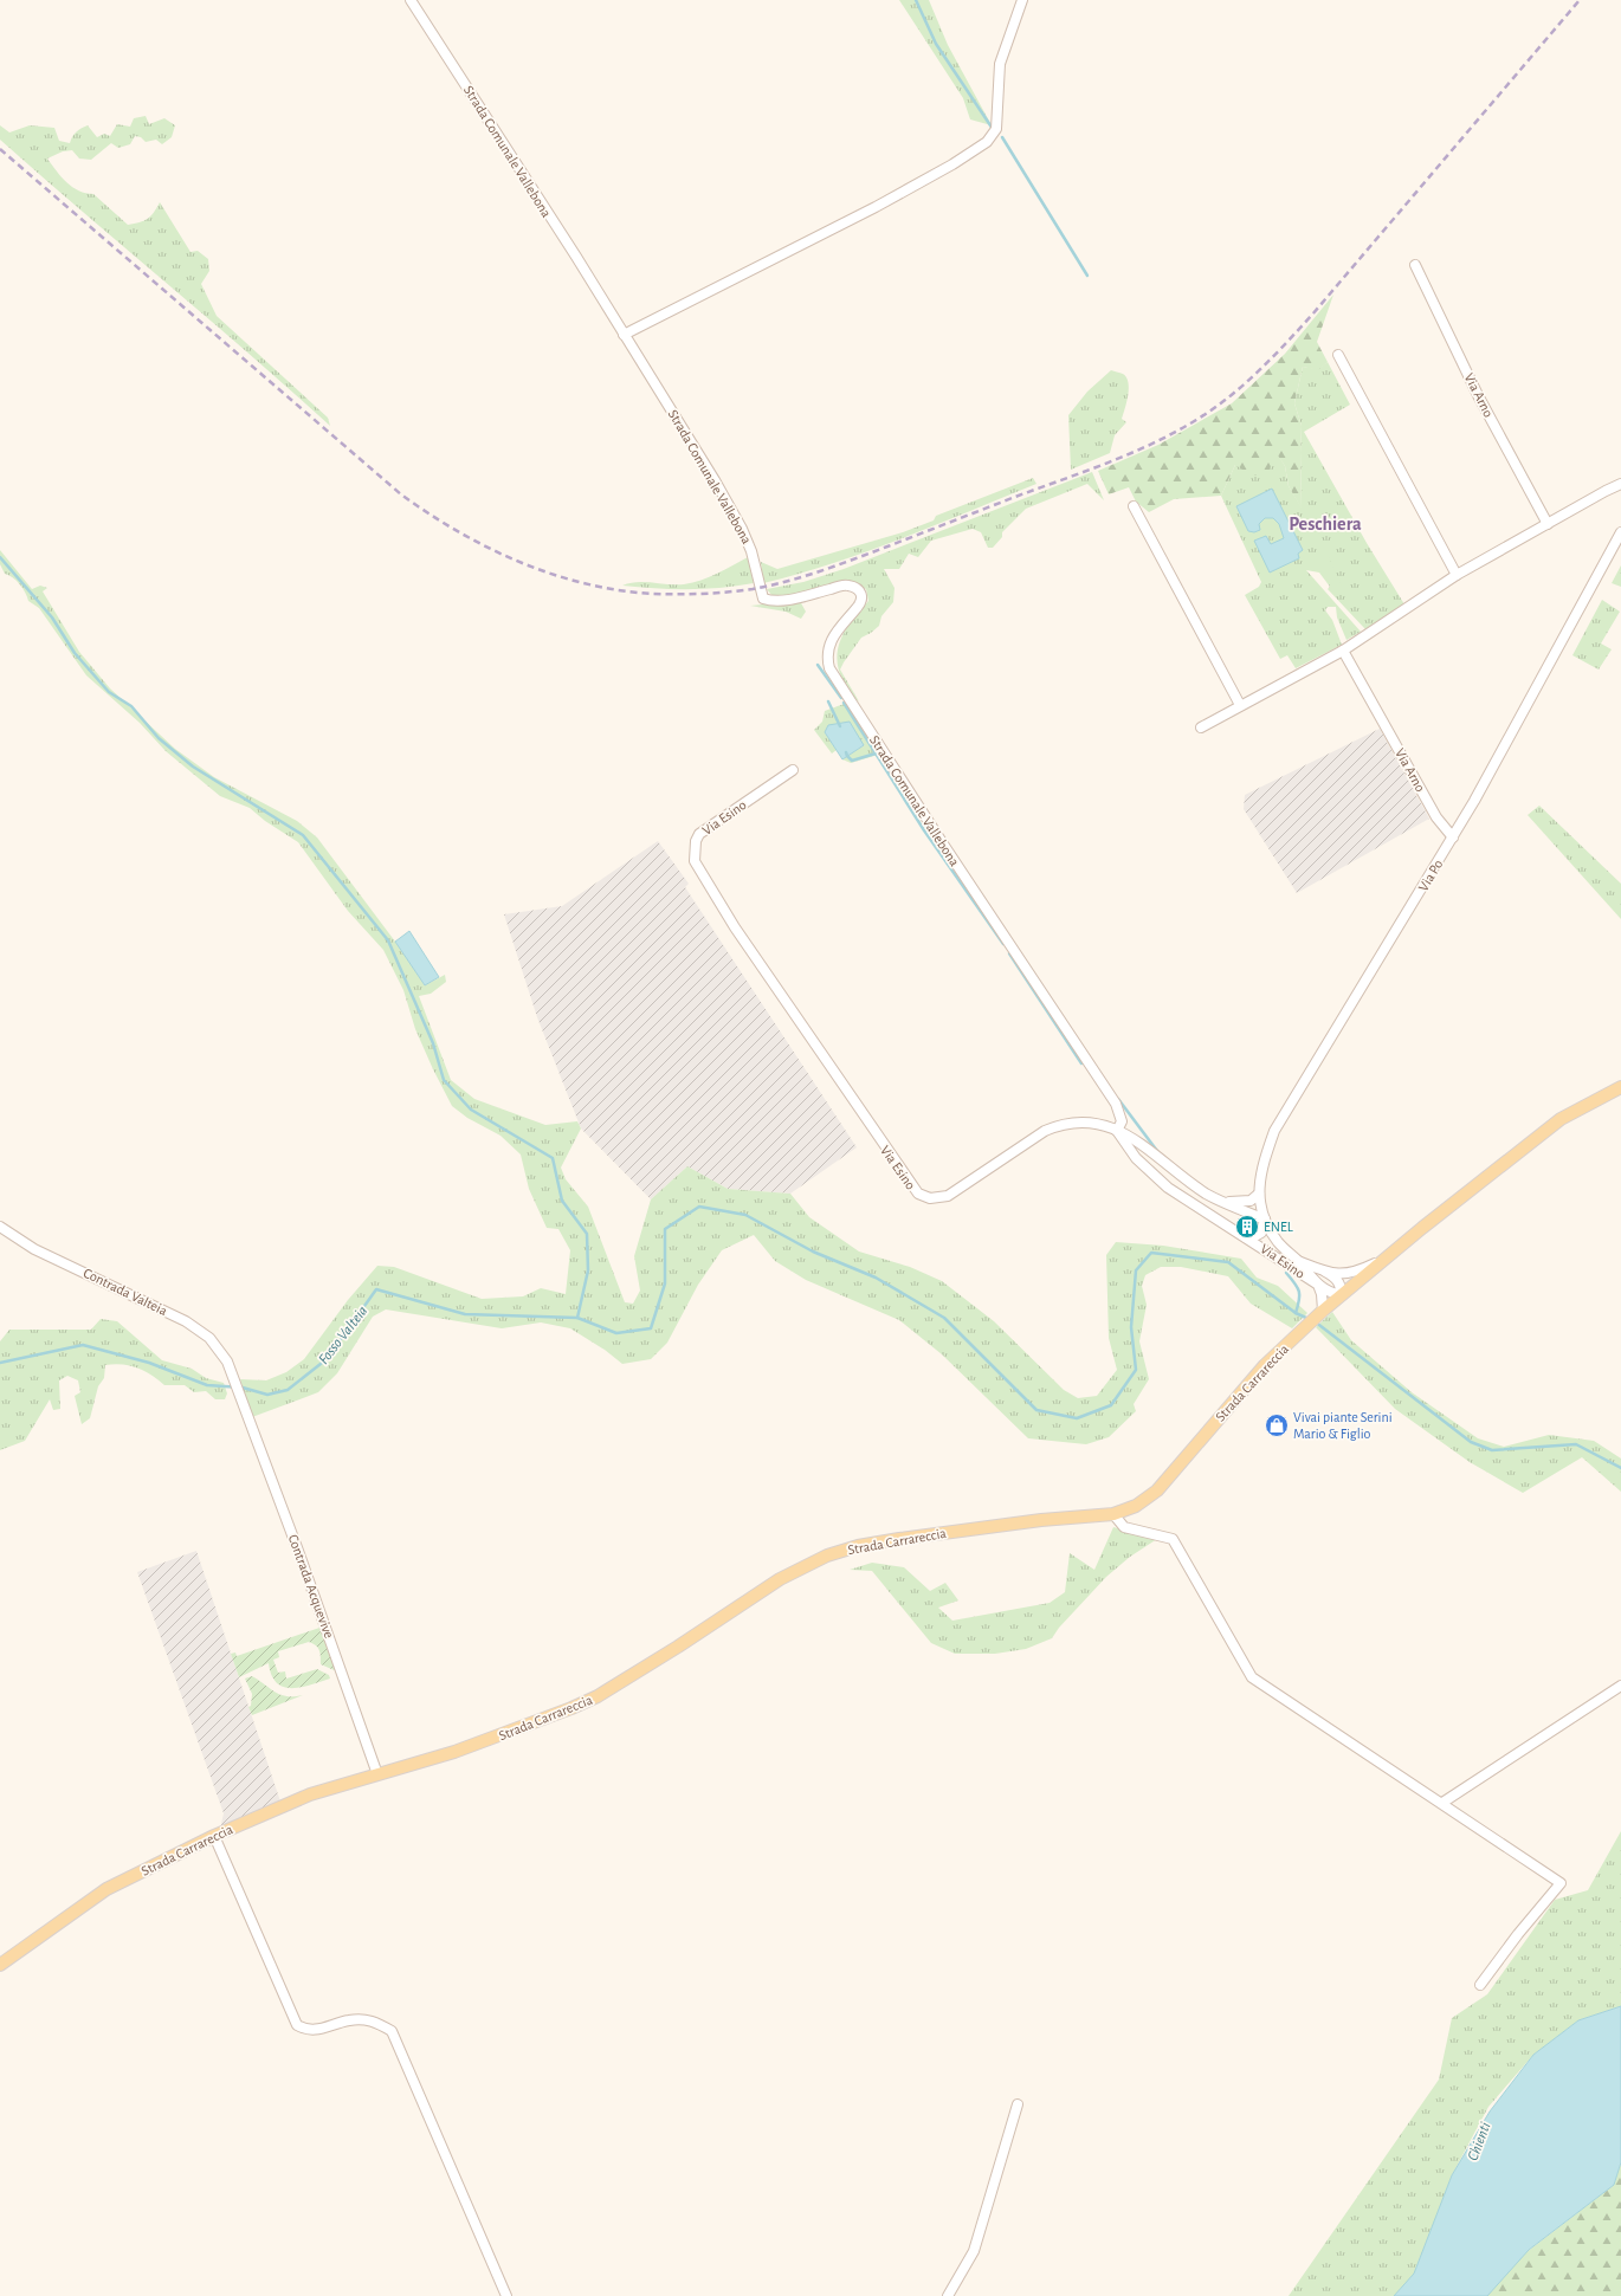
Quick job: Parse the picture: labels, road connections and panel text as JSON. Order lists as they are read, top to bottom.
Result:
{
  "streets": {
    "main road": ["Strada Carrareccia"],
    "street": [
      "Strada Comunale Vallebona",
      "Via Arno",
      "Via Esino",
      "Via Po",
      "Contrada Valteia",
      "Contrada Acquevive"
    ]
  },
  "crossings": [
    ["Strada Comunale Vallebona", "Via Esino"],
    ["Via Arno", "Via Po"],
    ["Via Esino", "Strada Carrareccia"],
    ["Contrada Valteia", "Contrada Acquevive"],
    ["Strada Carrareccia", "Contrada Acquevive"]
  ],
  "districts": ["Peschiera"],
  "water": ["Fosso Valteia", "Chienti"],
  "places": {
    "building": ["ENEL"],
    "shop": ["Vivai piante Serini Mario & Figlio"]
  }
}
